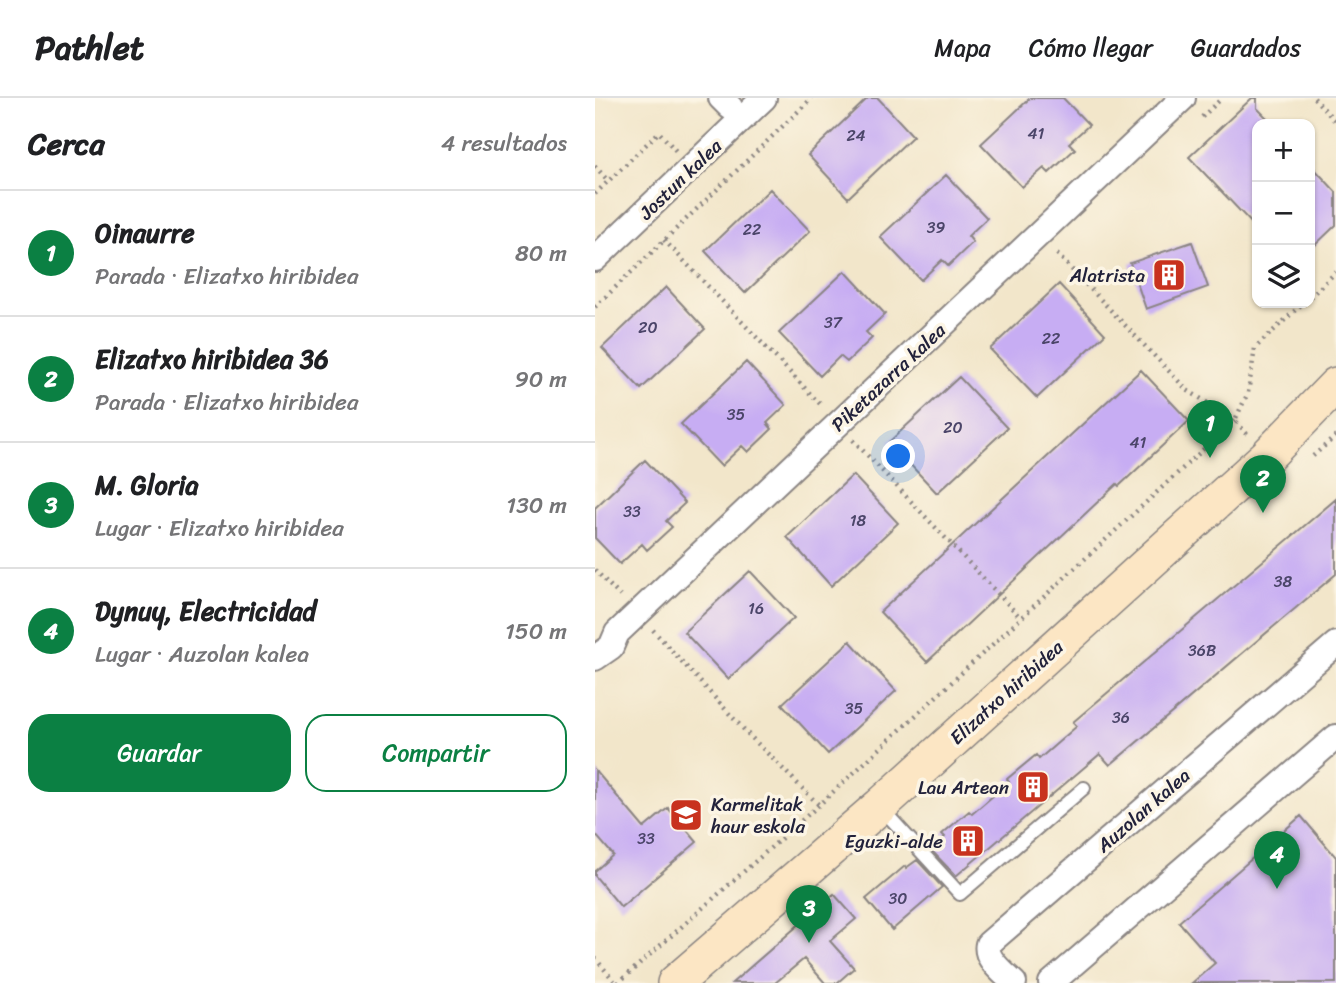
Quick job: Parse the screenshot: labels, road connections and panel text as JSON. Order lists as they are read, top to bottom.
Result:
{
  "streets": {
    "main road": ["Elizatxo hiribidea"],
    "street": ["Jostun kalea", "Piketazarra kalea", "Auzolan kalea"]
  },
  "places": {
    "building": ["Alatrista", "Lau Artean", "Eguzki-alde"],
    "school or university": ["Karmelitak haur eskola"]
  },
  "house_numbers": [
    "41",
    "24",
    "39",
    "22",
    "37",
    "20",
    "22",
    "35",
    "20",
    "41",
    "33",
    "18",
    "38",
    "16",
    "36B",
    "35",
    "36",
    "33",
    "30"
  ],
  "page": {
    "header": "Pathlet",
    "nav": ["Mapa", "Cómo llegar", "Guardados"],
    "heading": ["Cerca", "4 resultados"],
    "map_buttons": ["+", "−"],
    "list": [
      {
        "mark": "1",
        "name": "Oinaurre",
        "note": "Parada · Elizatxo hiribidea",
        "value": "80 m"
      },
      {
        "mark": "2",
        "name": "Elizatxo hiribidea 36",
        "note": "Parada · Elizatxo hiribidea",
        "value": "90 m"
      },
      {
        "mark": "3",
        "name": "M. Gloria",
        "note": "Lugar · Elizatxo hiribidea",
        "value": "130 m"
      },
      {
        "mark": "4",
        "name": "Dynuy, Electricidad",
        "note": "Lugar · Auzolan kalea",
        "value": "150 m"
      }
    ],
    "pins": [
      "1",
      "2",
      "4",
      "3"
    ],
    "buttons": ["Guardar", "Compartir"]
  }
}
